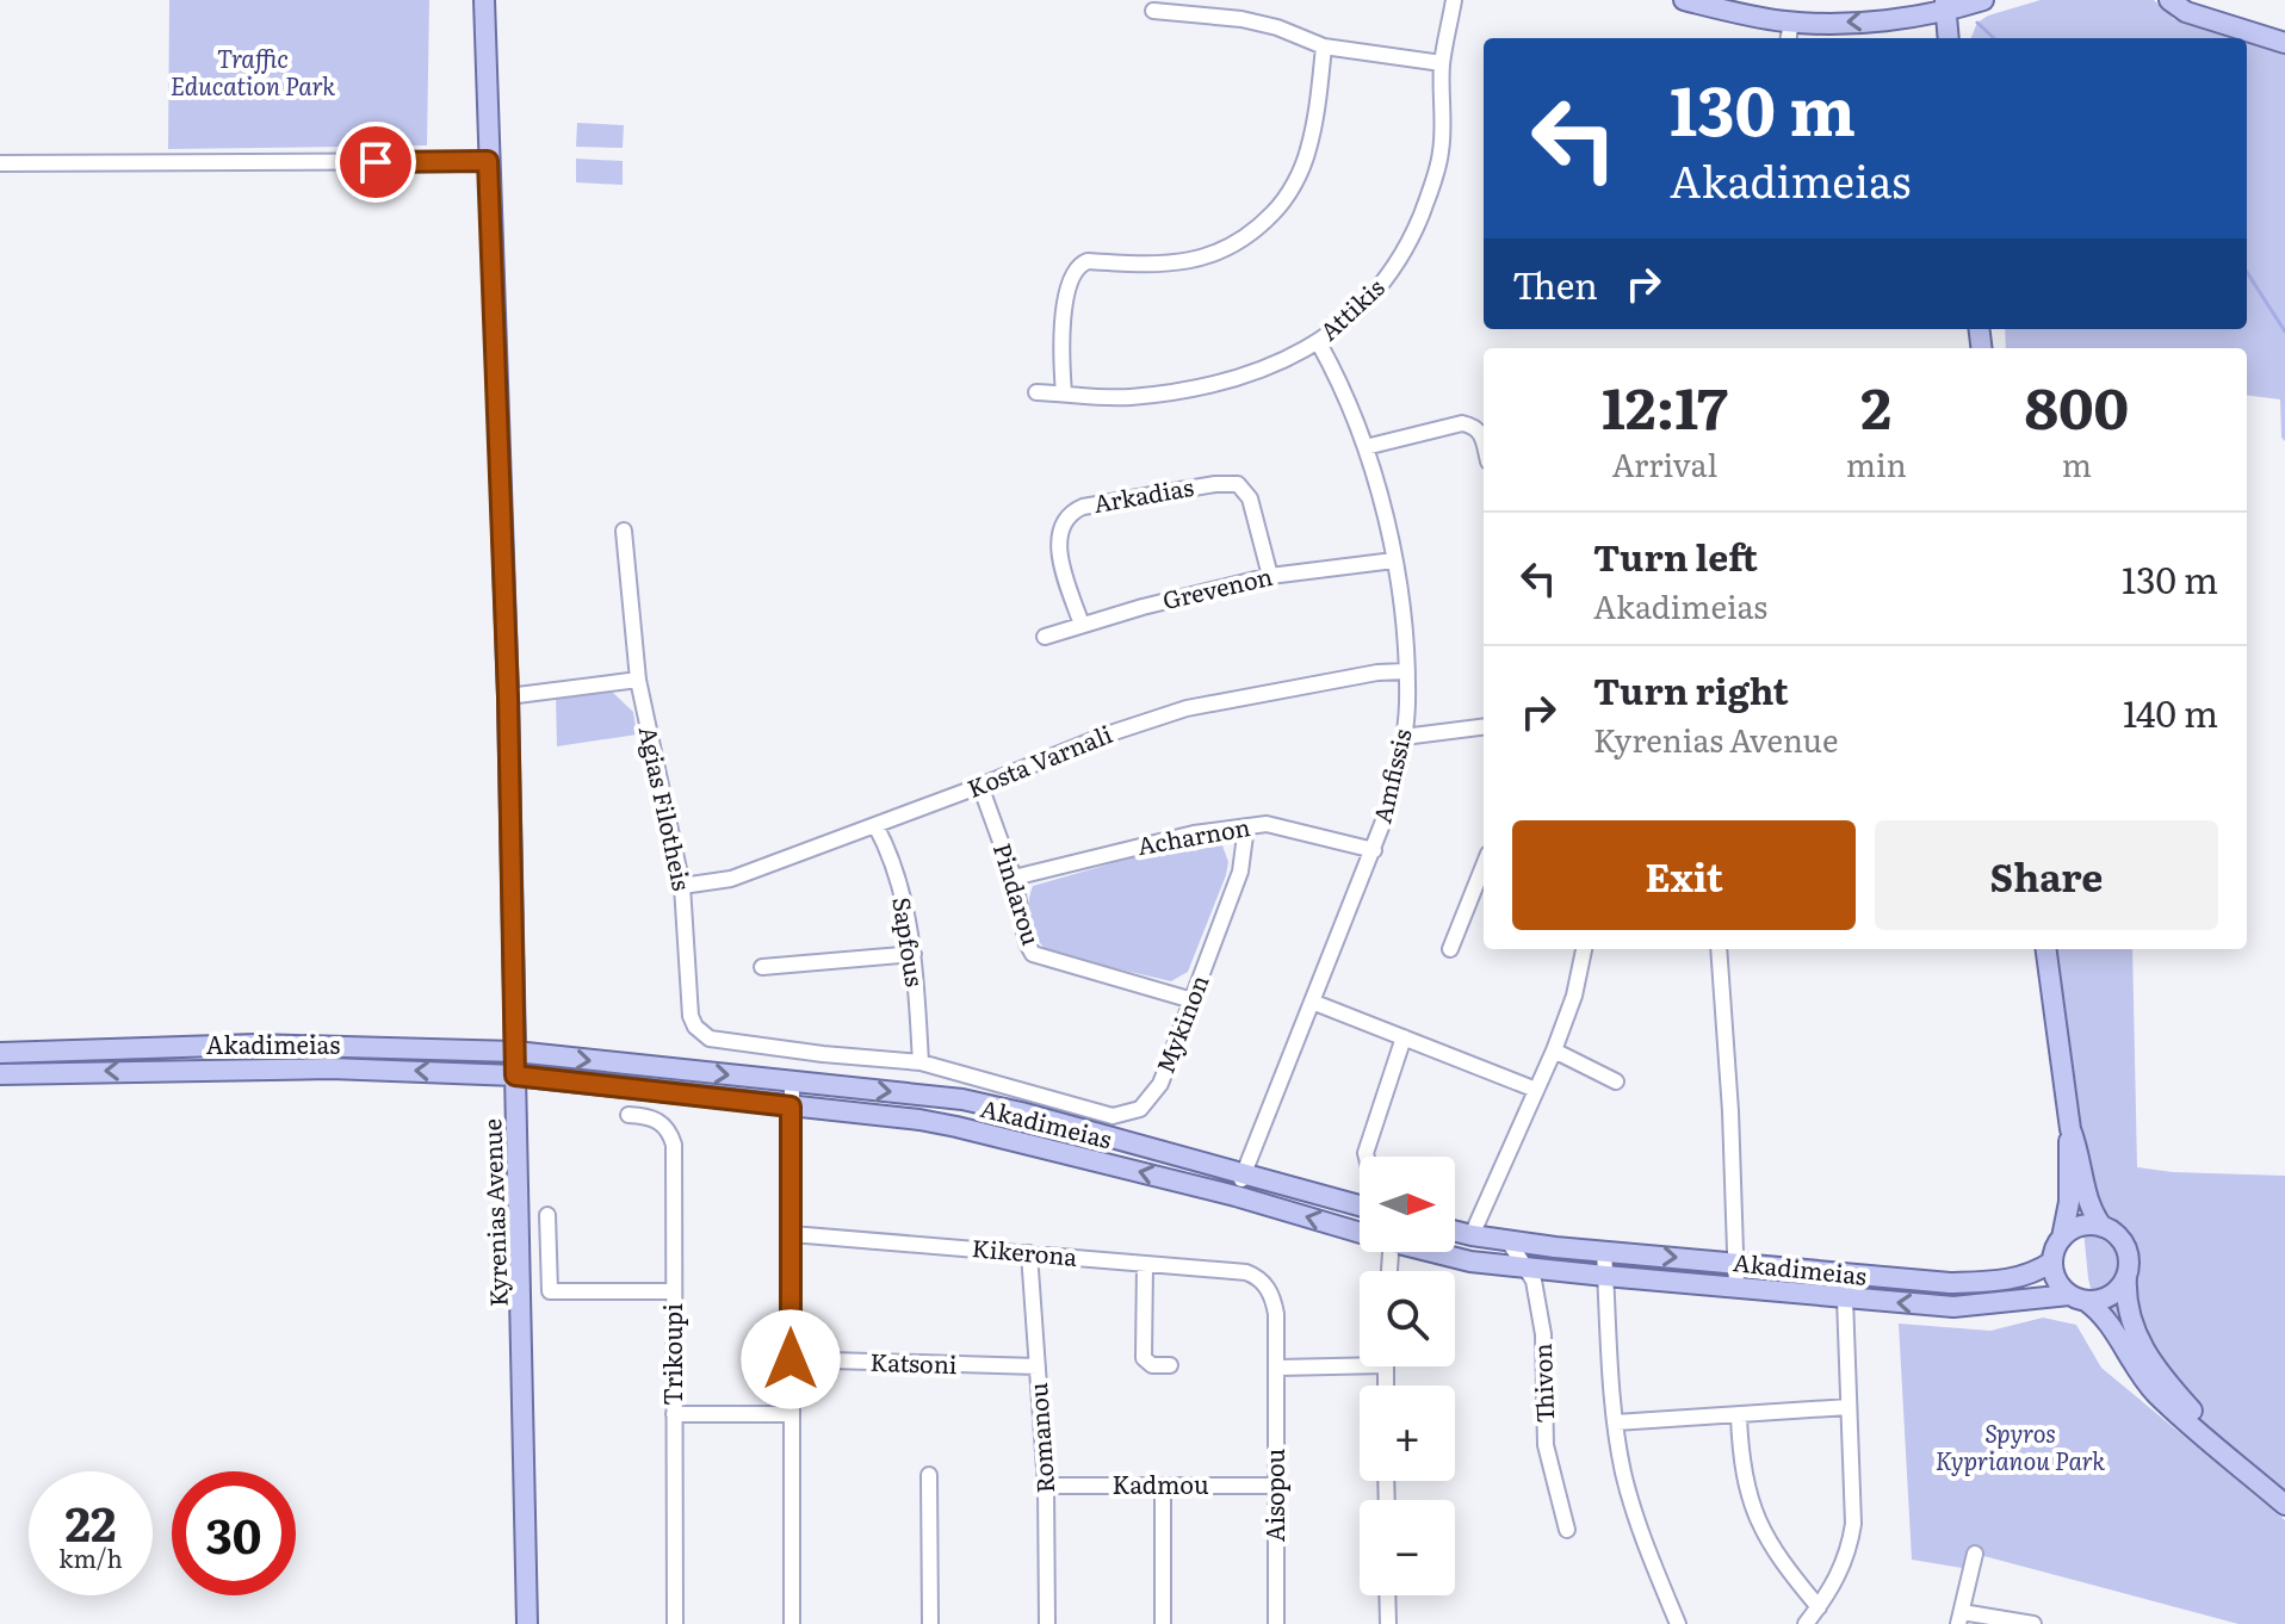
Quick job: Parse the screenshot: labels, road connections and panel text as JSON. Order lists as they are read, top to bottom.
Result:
{
  "streets": {
    "main road": ["Akadimeias", "Kyrenias Avenue"],
    "street": [
      "Attikis",
      "Arkadias",
      "Grevenon",
      "Kosta Varnali",
      "Amfissis",
      "Agias Filotheis",
      "Acharnon",
      "Pindarou",
      "Sapfous",
      "Mykinon",
      "Kikerona",
      "Trikoupi",
      "Katsoni",
      "Thivon",
      "Romanou",
      "Kadmou",
      "Aisopou"
    ]
  },
  "crossings": [
    ["Attikis", "Amfissis"],
    ["Arkadias", "Grevenon"],
    ["Grevenon", "Amfissis"],
    ["Kosta Varnali", "Amfissis"],
    ["Kosta Varnali", "Agias Filotheis"],
    ["Kosta Varnali", "Pindarou"],
    ["Kosta Varnali", "Sapfous"],
    ["Amfissis", "Acharnon"],
    ["Amfissis", "Akadimeias"],
    ["Agias Filotheis", "Sapfous"],
    ["Agias Filotheis", "Mykinon"],
    ["Acharnon", "Pindarou"],
    ["Acharnon", "Mykinon"],
    ["Pindarou", "Mykinon"],
    ["Sapfous", "Mykinon"],
    ["Akadimeias", "Kyrenias Avenue"],
    ["Akadimeias", "Thivon"],
    ["Kikerona", "Romanou"],
    ["Kikerona", "Aisopou"],
    ["Katsoni", "Romanou"],
    ["Romanou", "Kadmou"],
    ["Kadmou", "Aisopou"]
  ],
  "parks": ["Traffic Education Park", "Spyros Kyprianou Park"],
  "north": "right",
  "page": {
    "turn": ["130 m", "Akadimeias"],
    "then": "Then",
    "eta": [
      "12:17",
      "Arrival",
      "2",
      "min",
      "800",
      "m"
    ],
    "list": [
      {
        "name": "Turn left",
        "note": "Akadimeias",
        "value": "130 m"
      },
      {
        "name": "Turn right",
        "note": "Kyrenias Avenue",
        "value": "140 m"
      }
    ],
    "buttons": ["Exit", "Share"],
    "map_buttons": ["+", "−"],
    "speed": "22 km/h",
    "limit": "30"
  }
}
